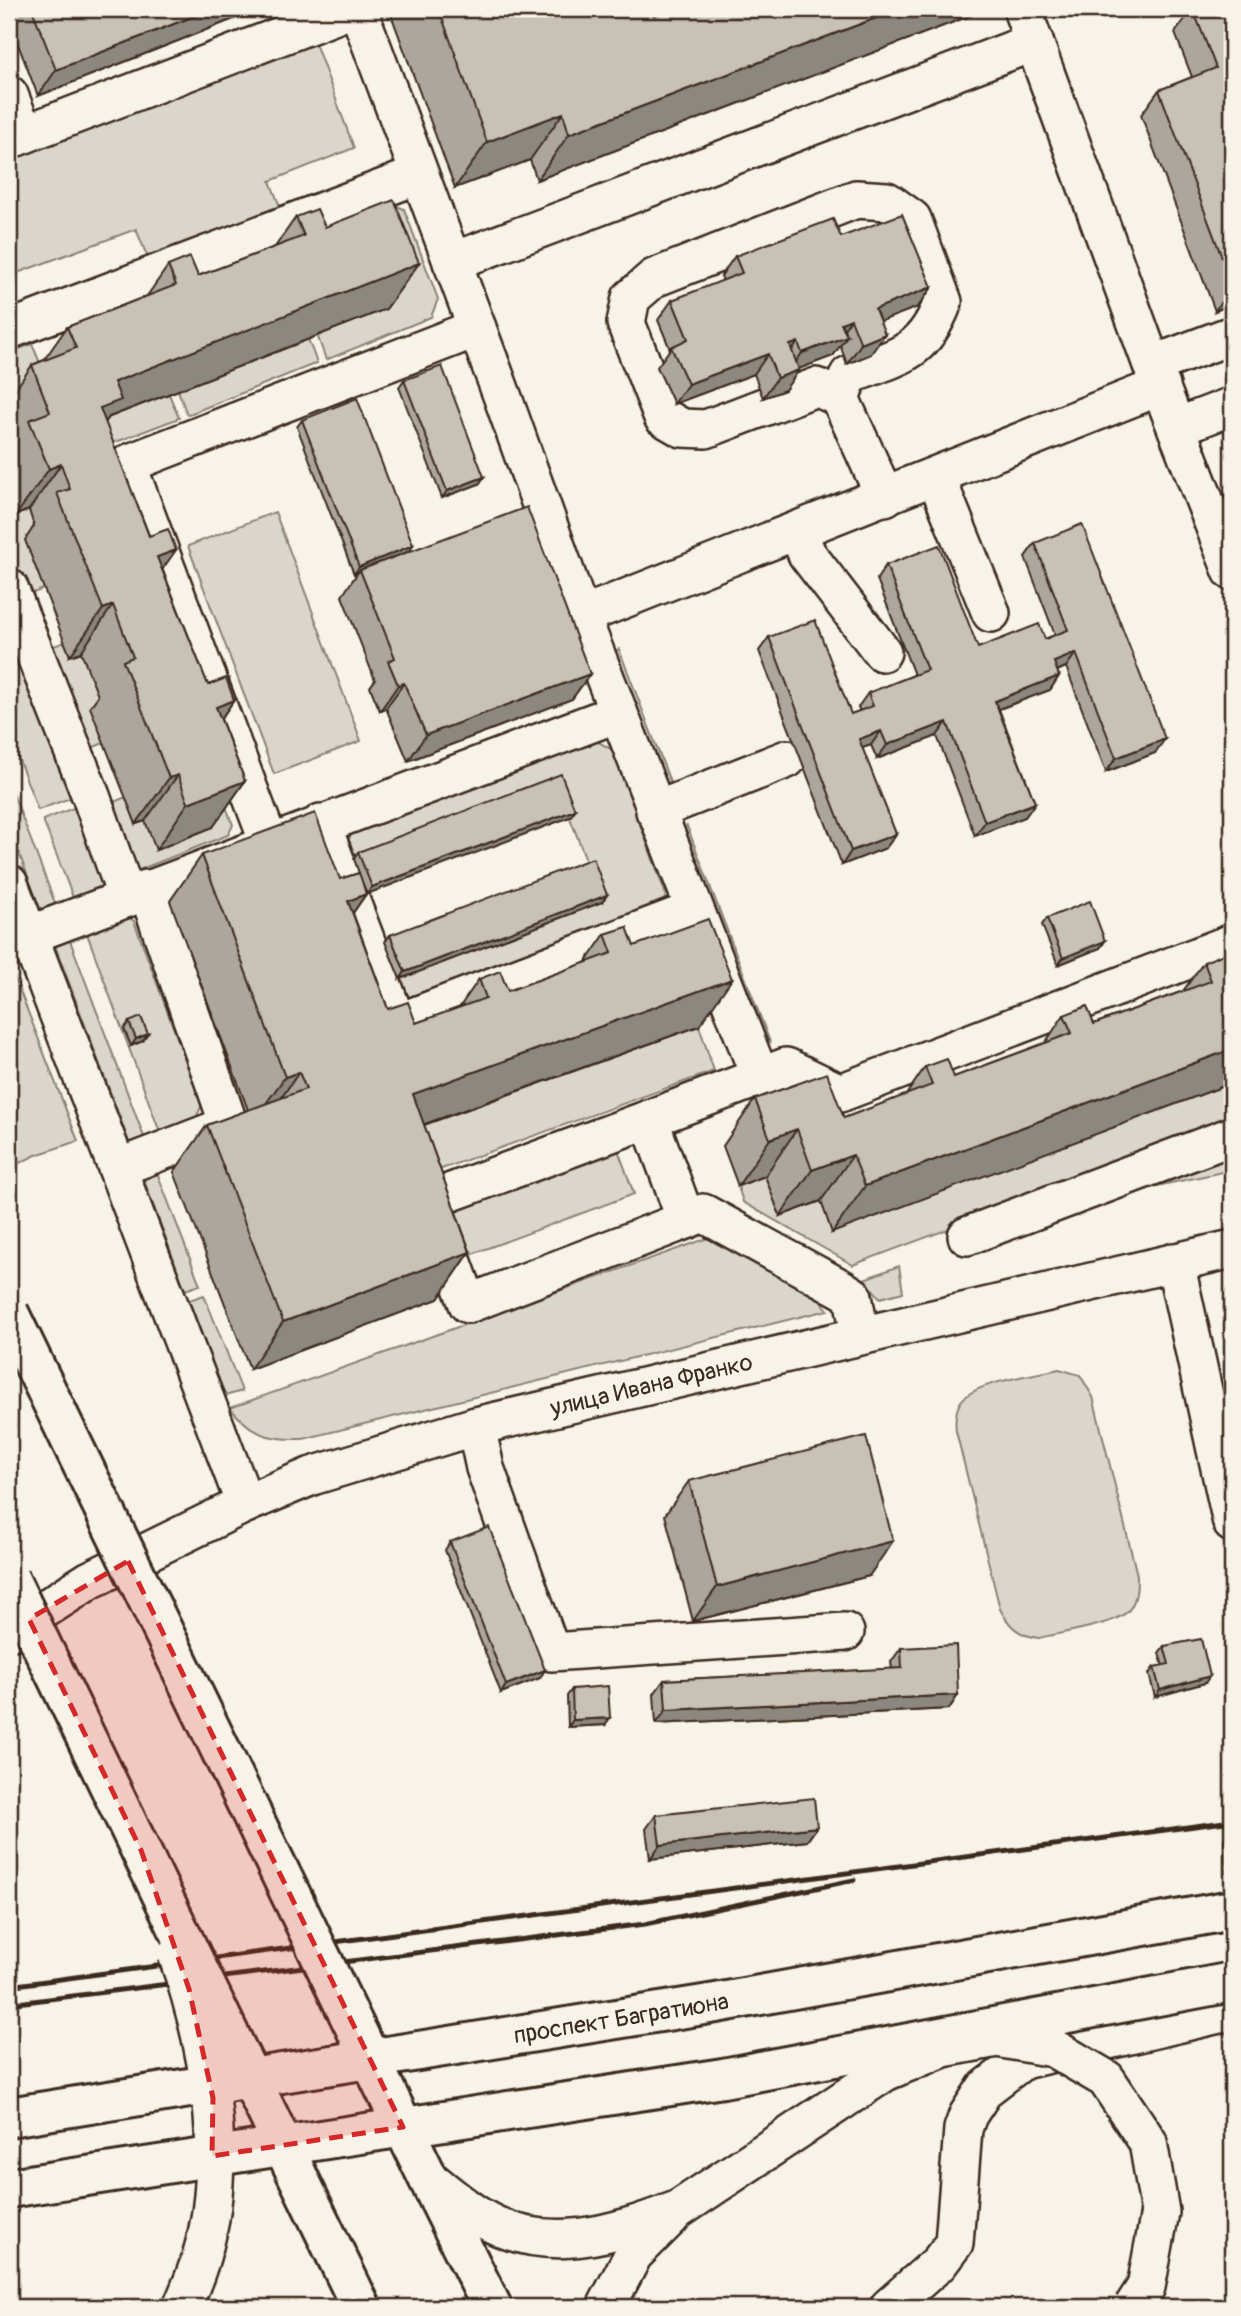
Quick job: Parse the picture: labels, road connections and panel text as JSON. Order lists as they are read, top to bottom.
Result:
{
  "streets": {
    "main road": ["проспект Багратиона"],
    "street": ["улица Ивана Франко"]
  }
}
